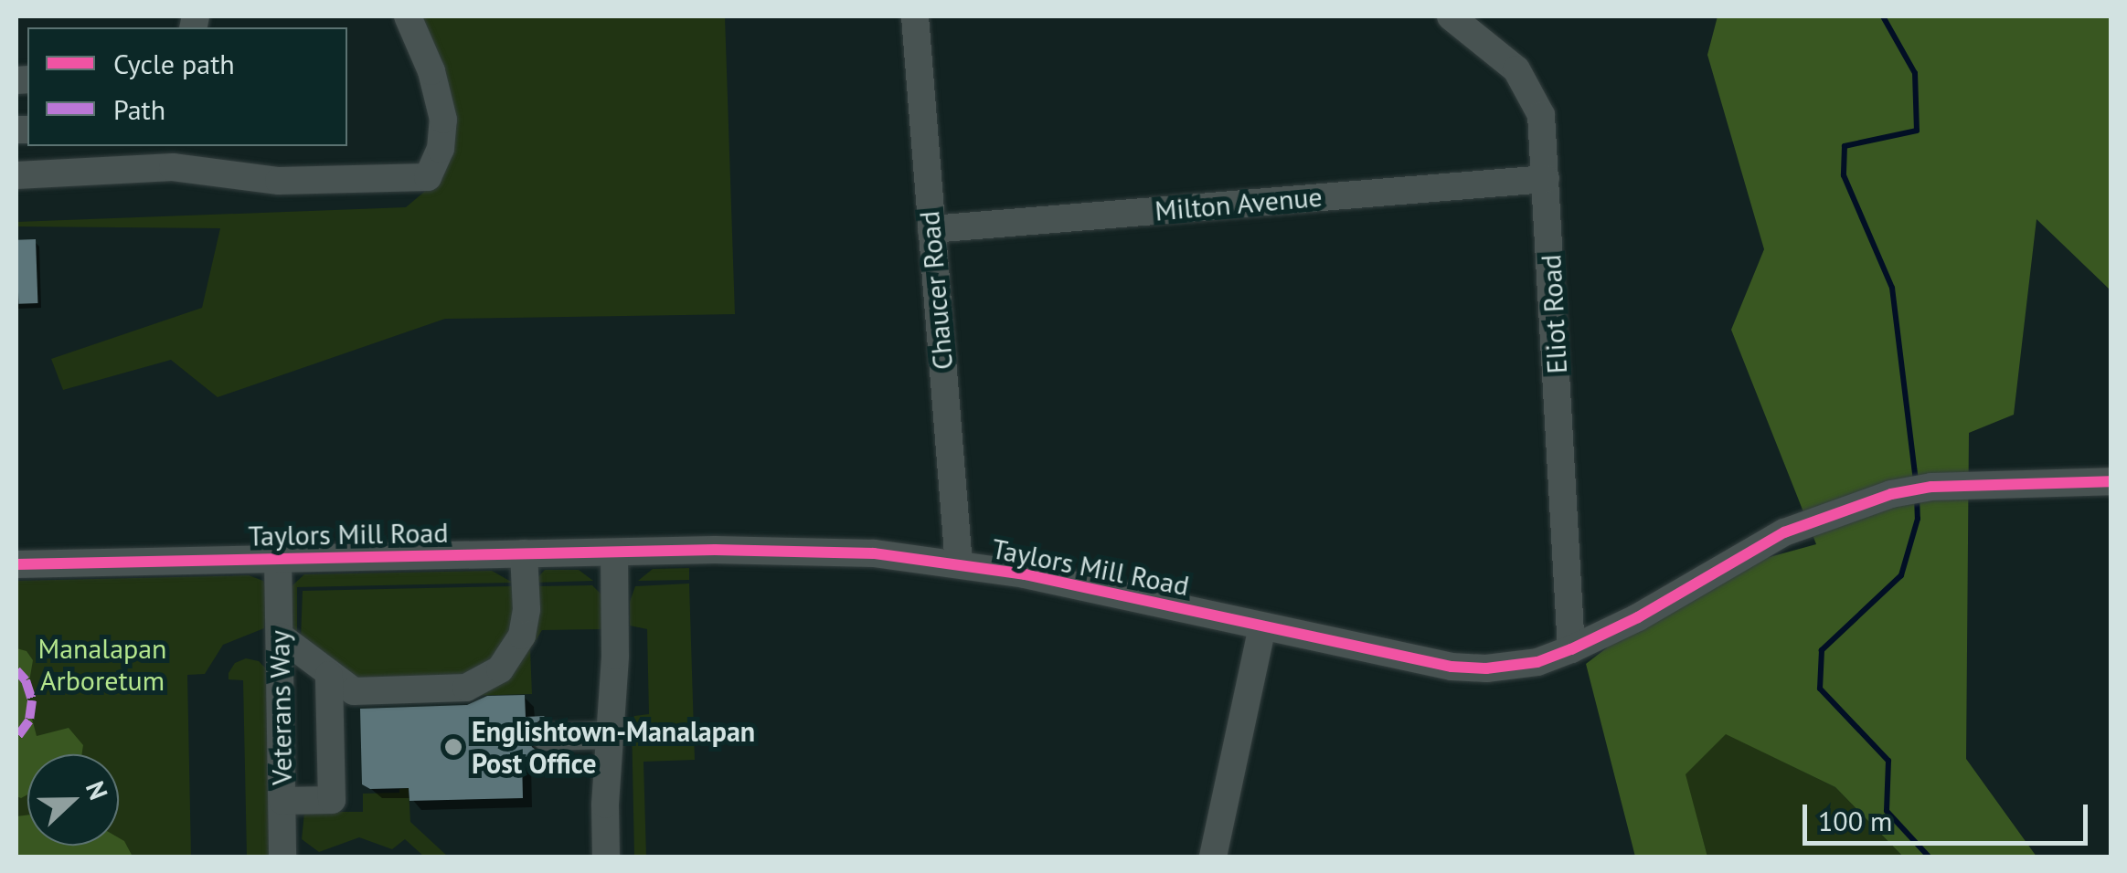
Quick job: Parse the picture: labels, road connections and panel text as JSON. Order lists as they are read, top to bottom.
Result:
{
  "streets": {
    "street": [
      "Milton Avenue",
      "Chaucer Road",
      "Eliot Road",
      "Taylors Mill Road",
      "Veterans Way"
    ]
  },
  "crossings": [
    ["Milton Avenue", "Chaucer Road"],
    ["Milton Avenue", "Eliot Road"],
    ["Chaucer Road", "Taylors Mill Road"],
    ["Eliot Road", "Taylors Mill Road"],
    ["Taylors Mill Road", "Veterans Way"]
  ],
  "parks": ["Manalapan Arboretum"],
  "places": ["Englishtown-Manalapan Post Office"],
  "legend": ["Cycle path", "Path"],
  "scale_bar": "100 m",
  "north": "right"
}
